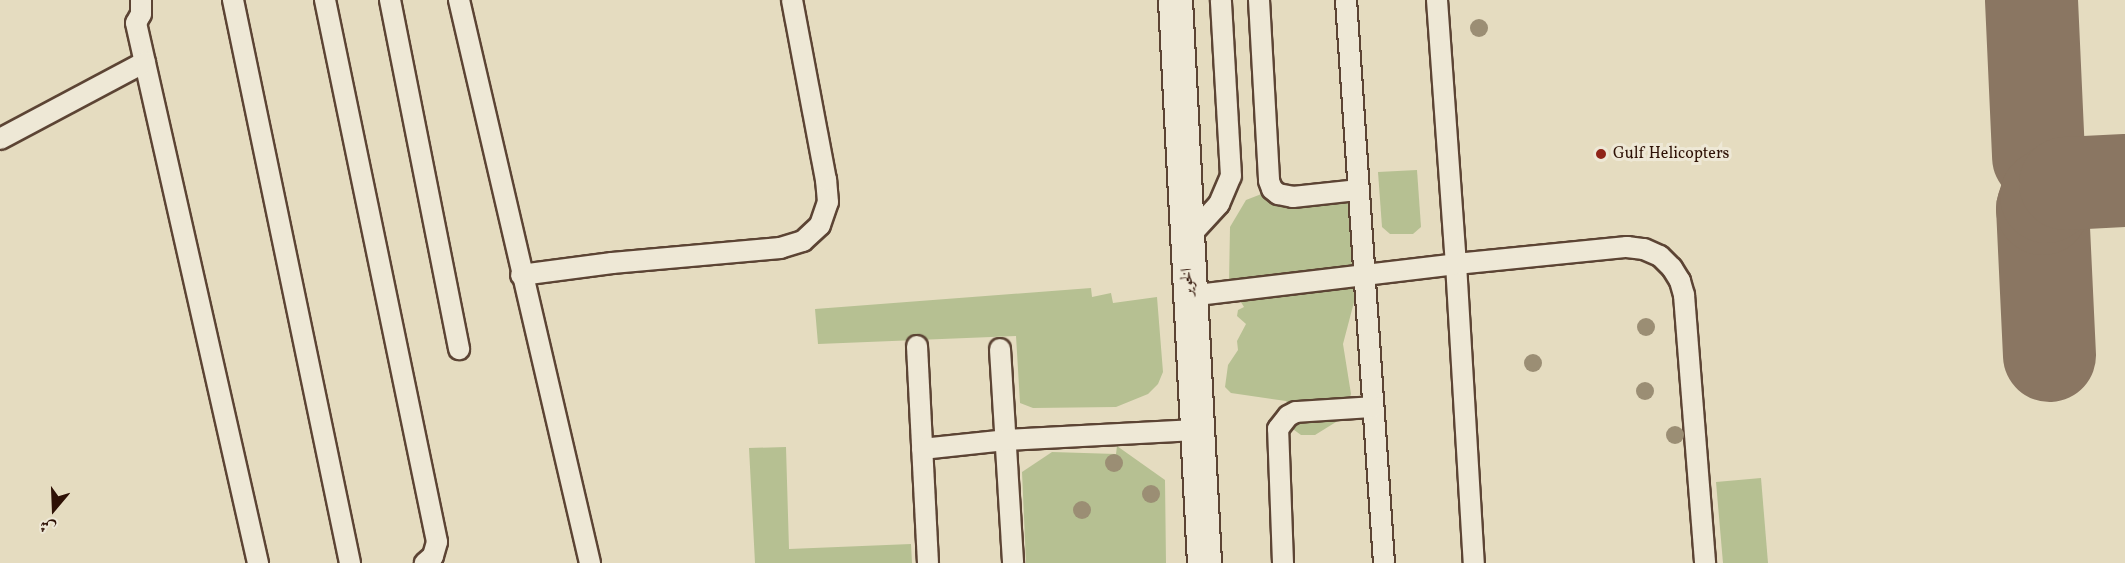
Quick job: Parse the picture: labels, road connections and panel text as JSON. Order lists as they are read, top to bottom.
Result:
{
  "streets": {
    "street": ["الخوير"]
  },
  "places": ["Gulf Helicopters"],
  "north": "bottom"
}
